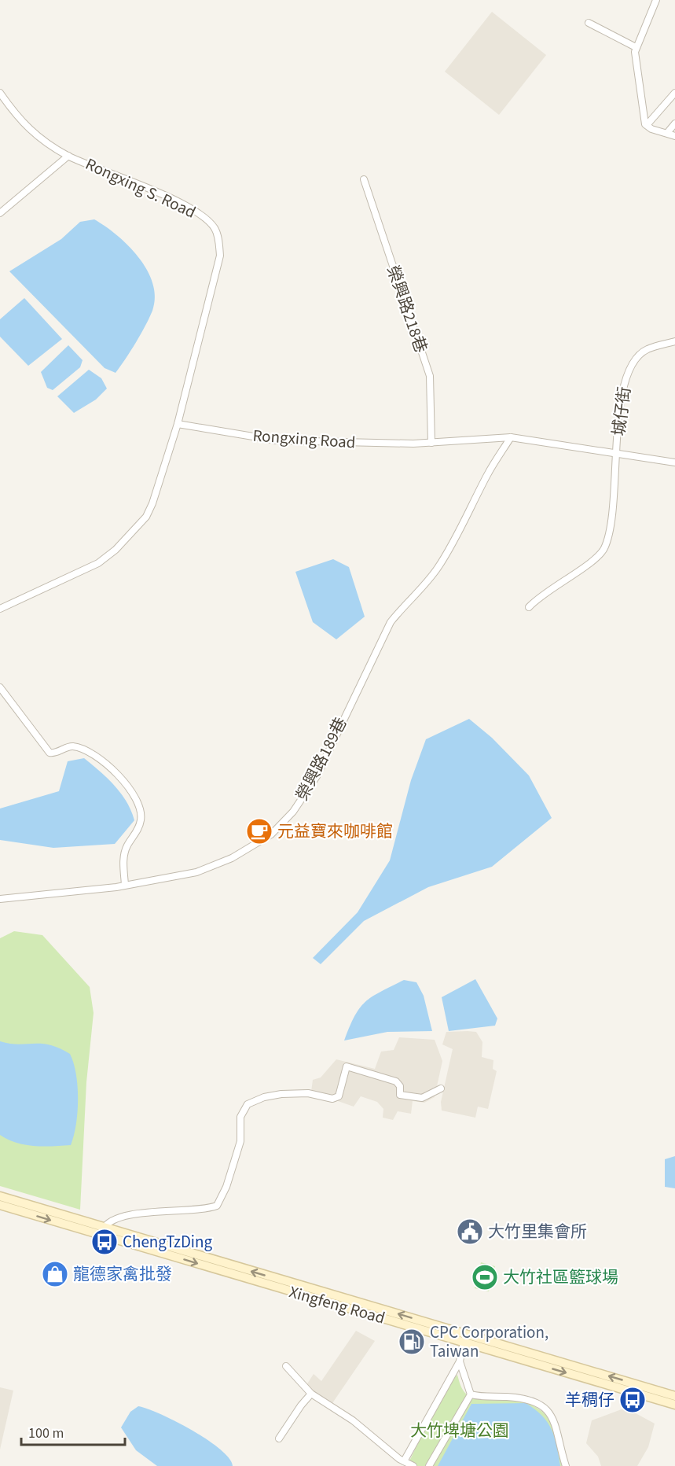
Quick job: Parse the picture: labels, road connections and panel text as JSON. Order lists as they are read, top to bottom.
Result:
{
  "streets": {
    "main road": ["Xingfeng Road"],
    "street": [
      "Rongxing S. Road",
      "榮興路218巷",
      "城仔街",
      "Rongxing Road",
      "榮興路189巷"
    ]
  },
  "crossings": [
    ["Rongxing S. Road", "Rongxing Road"],
    ["榮興路218巷", "Rongxing Road"],
    ["城仔街", "Rongxing Road"],
    ["Rongxing Road", "榮興路189巷"]
  ],
  "parks": ["大竹埤塘公園"],
  "places": {
    "cafe": ["元益寶來咖啡館"],
    "public building": ["大竹里集會所"],
    "bus stop": ["ChengTzDing", "羊稠仔"],
    "shop": ["龍德家禽批發"],
    "sports": ["大竹社區籃球場"],
    "fuel station": ["CPC Corporation, Taiwan"]
  },
  "scale_bar": "100 m"
}
